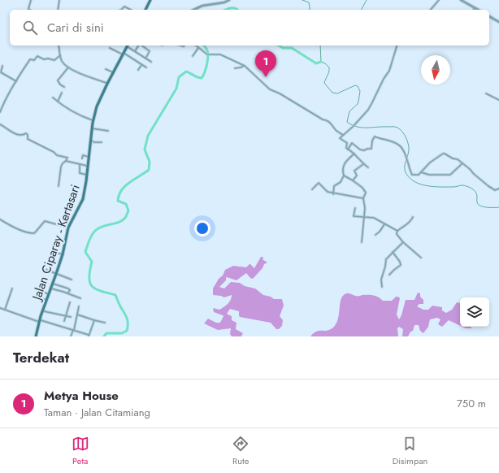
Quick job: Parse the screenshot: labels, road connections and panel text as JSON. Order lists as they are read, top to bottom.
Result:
{
  "streets": {
    "main road": ["Jalan Ciparay - Kertasari"]
  },
  "north": "bottom",
  "page": {
    "search": "Cari di sini",
    "pins": "1",
    "heading": "Terdekat",
    "list": [
      {
        "mark": "1",
        "name": "Metya House",
        "note": "Taman · Jalan Citamiang",
        "value": "750 m"
      }
    ],
    "nav": ["Peta", "Rute", "Disimpan"]
  }
}
